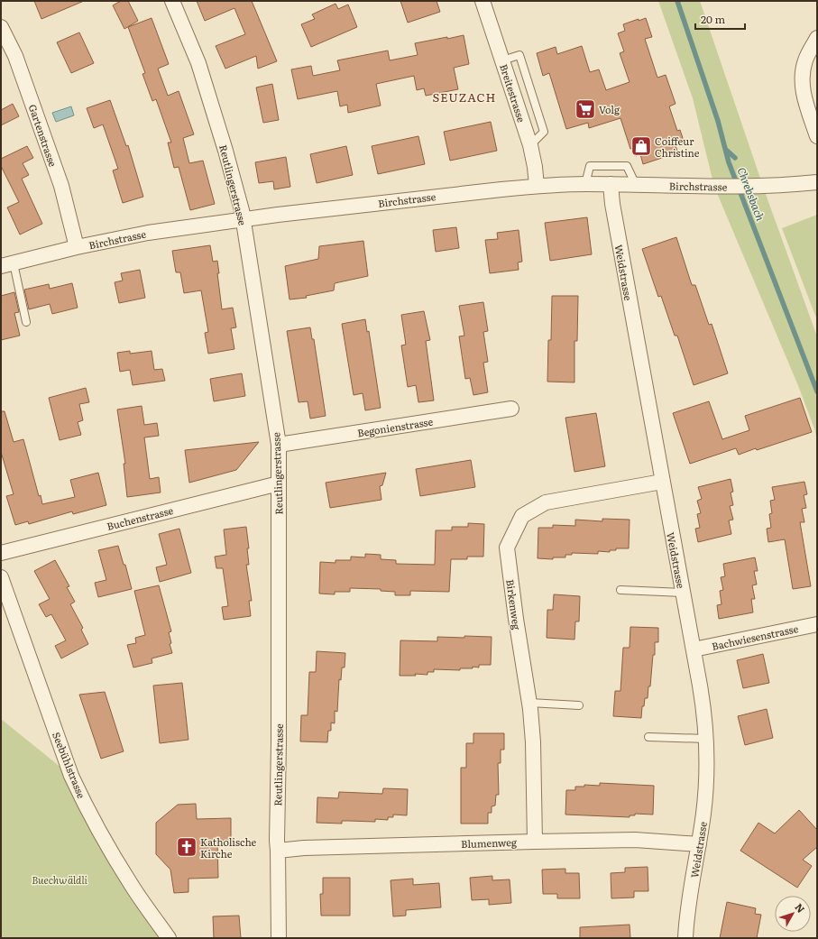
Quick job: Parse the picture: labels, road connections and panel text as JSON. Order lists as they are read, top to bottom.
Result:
{
  "streets": {
    "street": [
      "Breitestrasse",
      "Gartenstrasse",
      "Reutlingerstrasse",
      "Birchstrasse",
      "Weidstrasse",
      "Begonienstrasse",
      "Buchenstrasse",
      "Birkenweg",
      "Bachwiesenstrasse",
      "Seebühlstrasse",
      "Blumenweg"
    ]
  },
  "crossings": [
    ["Breitestrasse", "Birchstrasse"],
    ["Gartenstrasse", "Birchstrasse"],
    ["Reutlingerstrasse", "Birchstrasse"],
    ["Reutlingerstrasse", "Begonienstrasse"],
    ["Reutlingerstrasse", "Buchenstrasse"],
    ["Reutlingerstrasse", "Blumenweg"],
    ["Birchstrasse", "Weidstrasse"],
    ["Weidstrasse", "Birkenweg"],
    ["Weidstrasse", "Bachwiesenstrasse"],
    ["Weidstrasse", "Blumenweg"],
    ["Birkenweg", "Blumenweg"]
  ],
  "districts": ["SEUZACH"],
  "water": ["Chrebsbach"],
  "parks": ["Buechwäldli"],
  "places": {
    "supermarket": ["Volg"],
    "shop": ["Coiffeur Christine"],
    "church": ["Katholische Kirche"]
  },
  "scale_bar": "20 m",
  "north": "top right"
}
